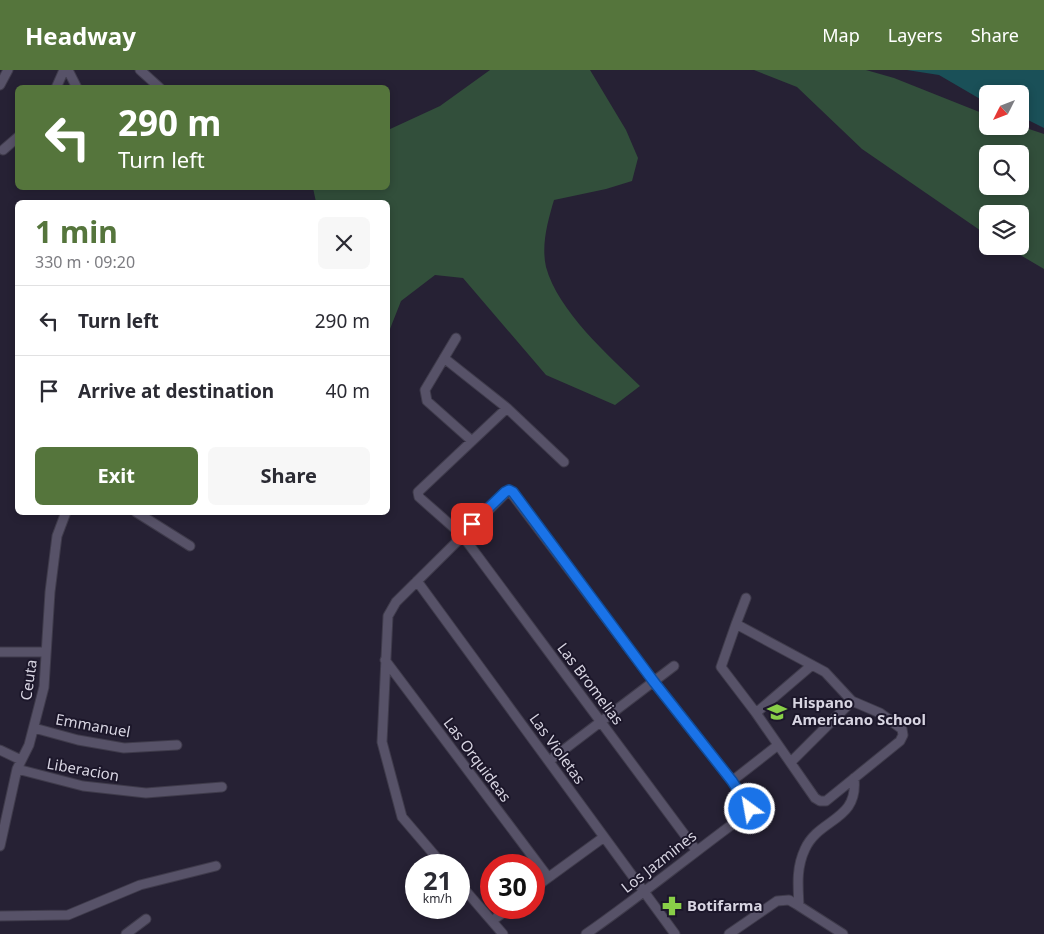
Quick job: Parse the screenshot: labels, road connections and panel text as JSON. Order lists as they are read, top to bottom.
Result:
{
  "streets": {
    "street": [
      "Ceuta",
      "Las Bromelias",
      "Emmanuel",
      "Las Violetas",
      "Las Orquideas",
      "Liberacion",
      "Los Jazmines"
    ]
  },
  "crossings": [
    ["Ceuta", "Emmanuel"],
    ["Ceuta", "Liberacion"],
    ["Las Bromelias", "Los Jazmines"],
    ["Las Violetas", "Los Jazmines"]
  ],
  "places": {
    "school or university": ["Hispano Americano School"],
    "pharmacy": ["Botifarma"]
  },
  "north": "bottom left",
  "page": {
    "header": "Headway",
    "nav": ["Map", "Layers", "Share"],
    "turn": ["290 m", "Turn left"],
    "heading": ["1 min", "330 m · 09:20"],
    "list": [
      {
        "name": "Turn left",
        "value": "290 m"
      },
      {
        "name": "Arrive at destination",
        "value": "40 m"
      }
    ],
    "buttons": ["Exit", "Share"],
    "speed": "21 km/h",
    "limit": "30"
  }
}
